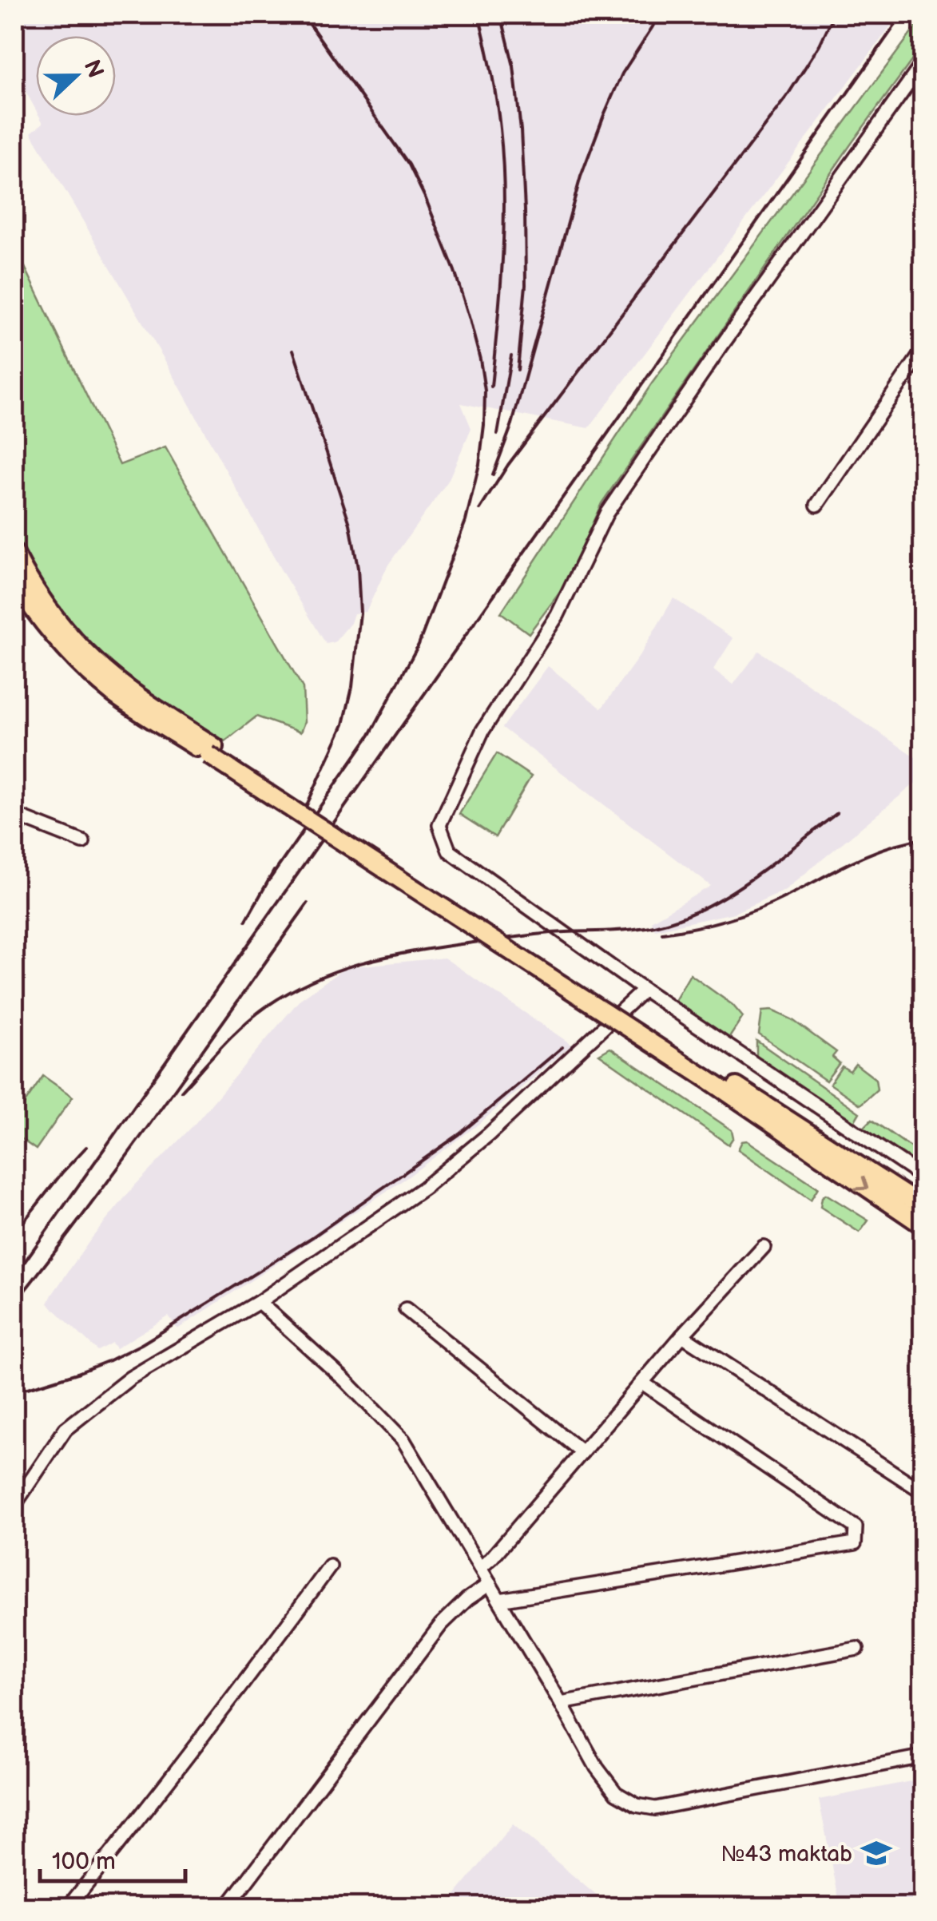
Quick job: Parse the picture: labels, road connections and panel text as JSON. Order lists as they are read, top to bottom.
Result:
{
  "places": {
    "school or university": ["№43 maktab"]
  },
  "scale_bar": "100 m",
  "north": "right"
}
